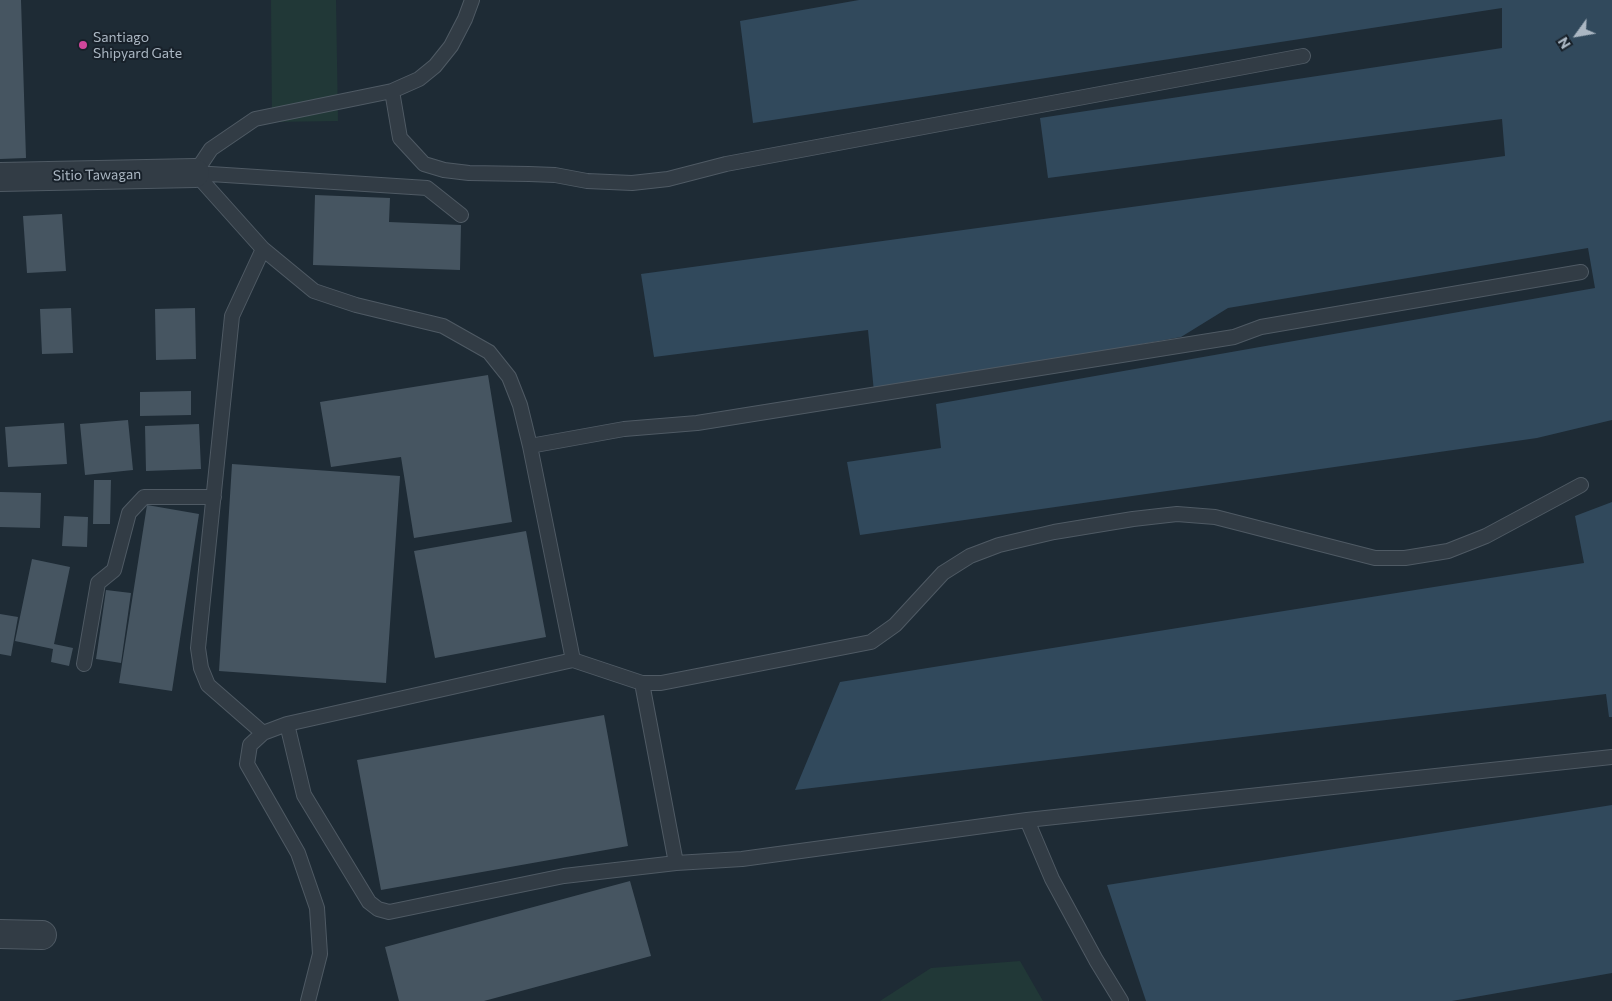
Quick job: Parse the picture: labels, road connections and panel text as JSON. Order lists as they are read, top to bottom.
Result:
{
  "streets": {
    "street": ["Sitio Tawagan"]
  },
  "places": ["Santiago Shipyard Gate"],
  "north": "bottom left"
}
